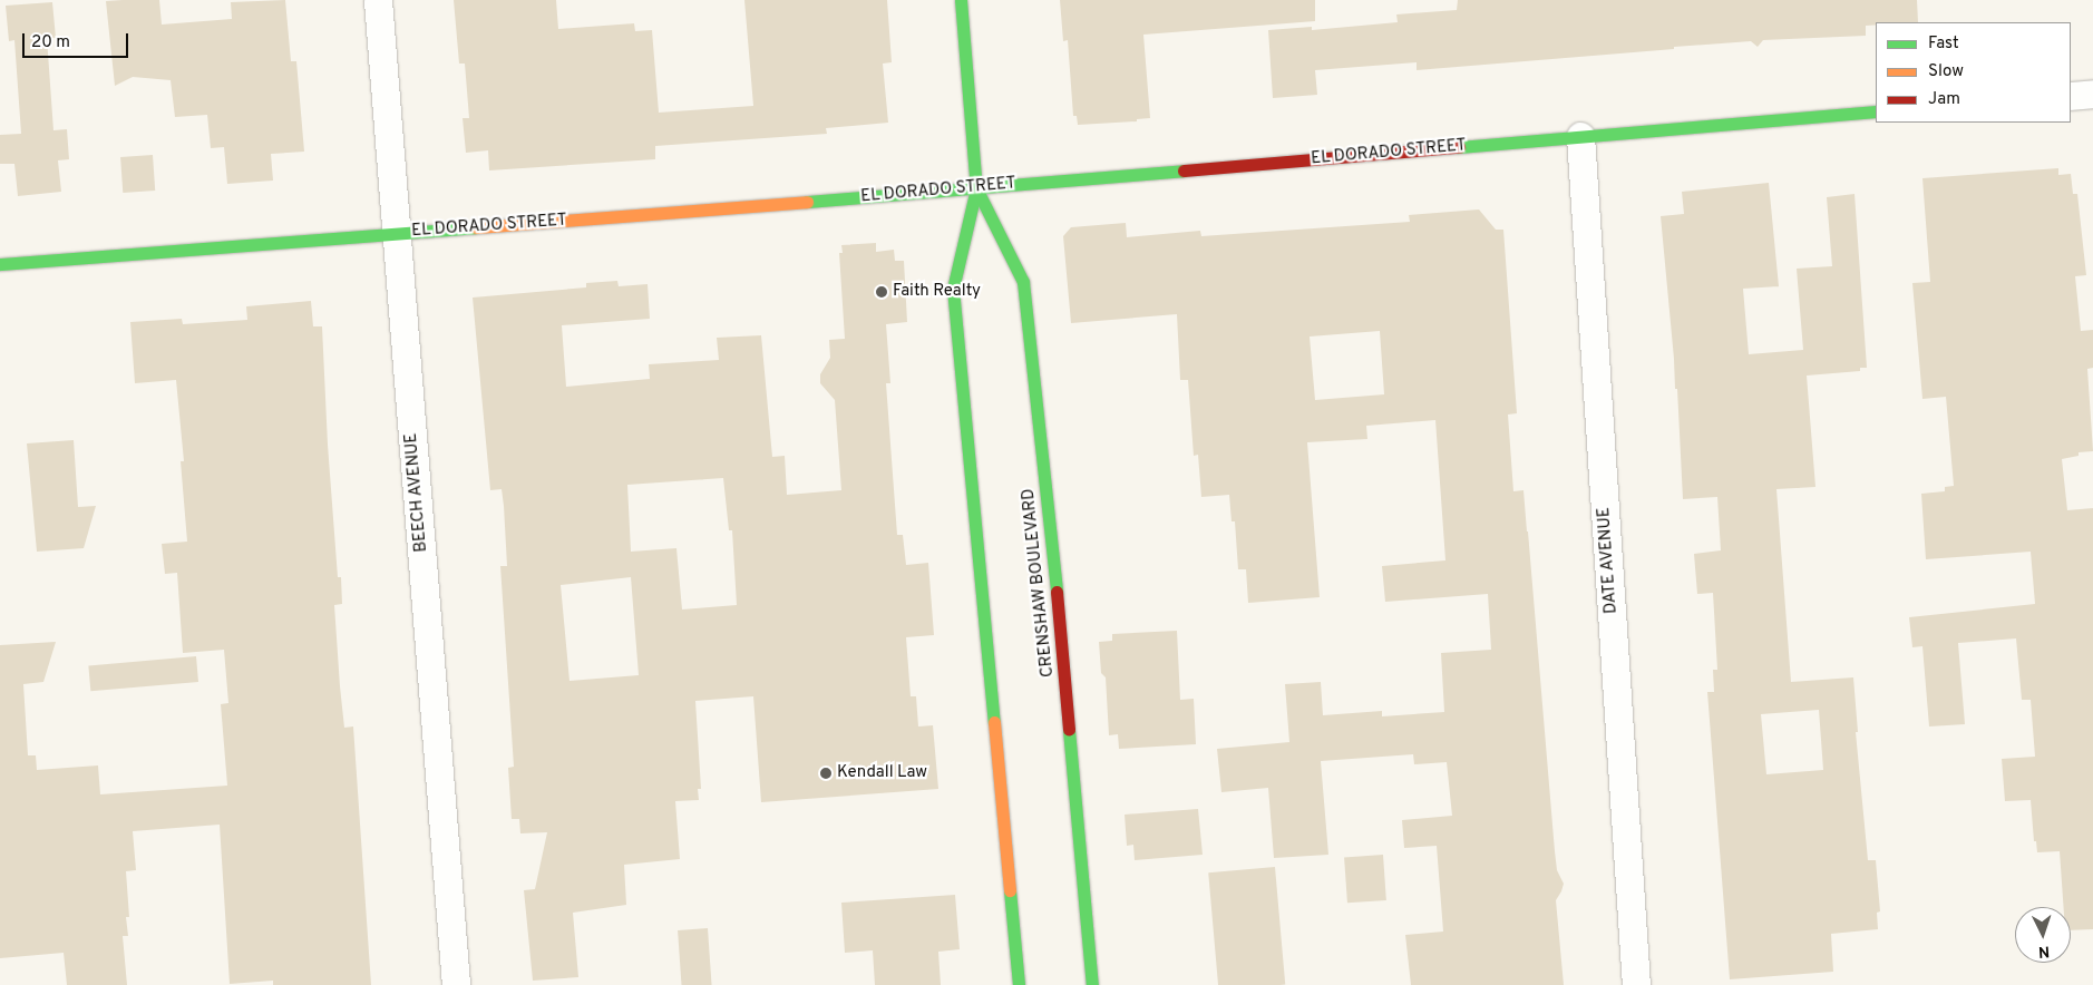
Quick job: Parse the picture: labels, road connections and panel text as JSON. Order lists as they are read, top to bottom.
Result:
{
  "streets": {
    "street": [
      "EL DORADO STREET",
      "BEECH AVENUE",
      "DATE AVENUE",
      "CRENSHAW BOULEVARD"
    ]
  },
  "crossings": [
    ["EL DORADO STREET", "BEECH AVENUE"],
    ["EL DORADO STREET", "DATE AVENUE"],
    ["EL DORADO STREET", "CRENSHAW BOULEVARD"]
  ],
  "places": ["Faith Realty", "Kendall Law"],
  "legend": ["Fast", "Slow", "Jam"],
  "scale_bar": "20 m",
  "north": "bottom"
}
